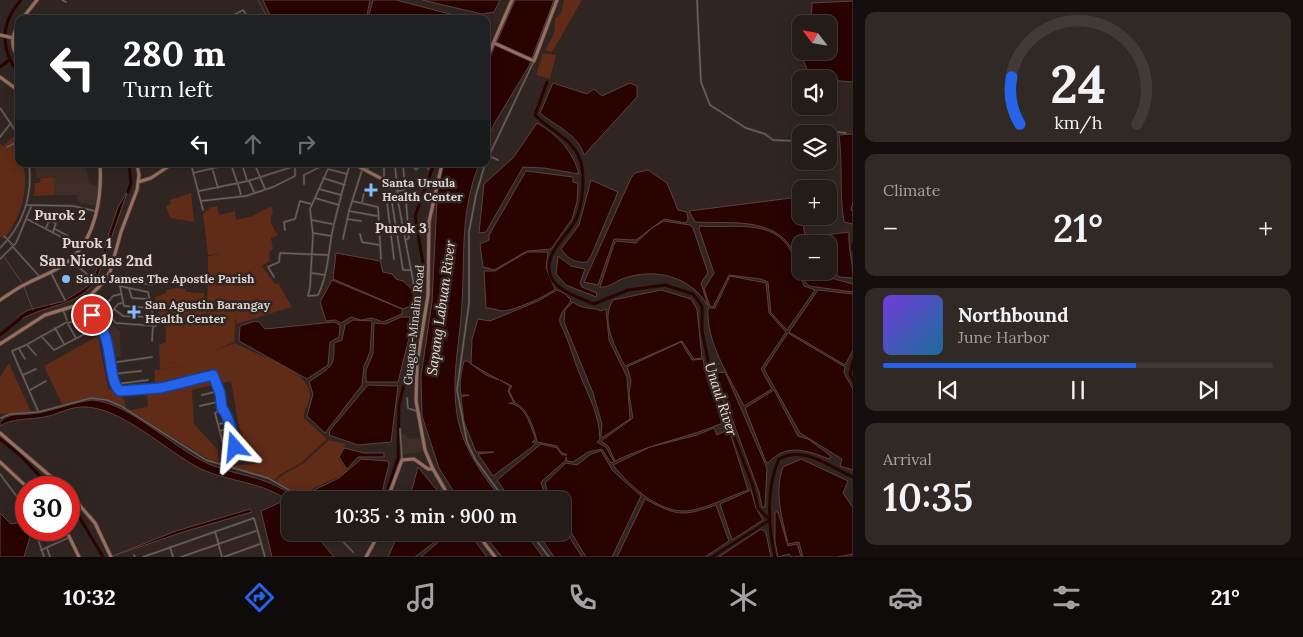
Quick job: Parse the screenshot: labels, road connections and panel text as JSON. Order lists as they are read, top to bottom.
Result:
{
  "streets": {
    "main road": ["Guagua-Minalin Road"]
  },
  "districts": [
    "Purok 2",
    "Purok 3",
    "Purok 1",
    "San Nicolas 2nd"
  ],
  "water": ["Sapang Labuan River", "Unaul River"],
  "places": {
    "health": ["Santa Ursula Health Center", "San Agustin Barangay Health Center"],
    "other": ["Saint James The Apostle Parish"]
  },
  "north": "top left",
  "page": {
    "map_buttons": ["+", "−"],
    "turn": ["280 m", "Turn left"],
    "tile": [
      "Climate",
      ["Arrival", "10:35"]
    ],
    "heat": ["−", "21°", "+"],
    "song": ["Northbound", "June Harbor"],
    "limit": "30",
    "trip": "10:35 · 3 min · 900 m",
    "tabs": ["10:32", "21°"],
    "gauge": ["24", "km/h"]
  }
}
